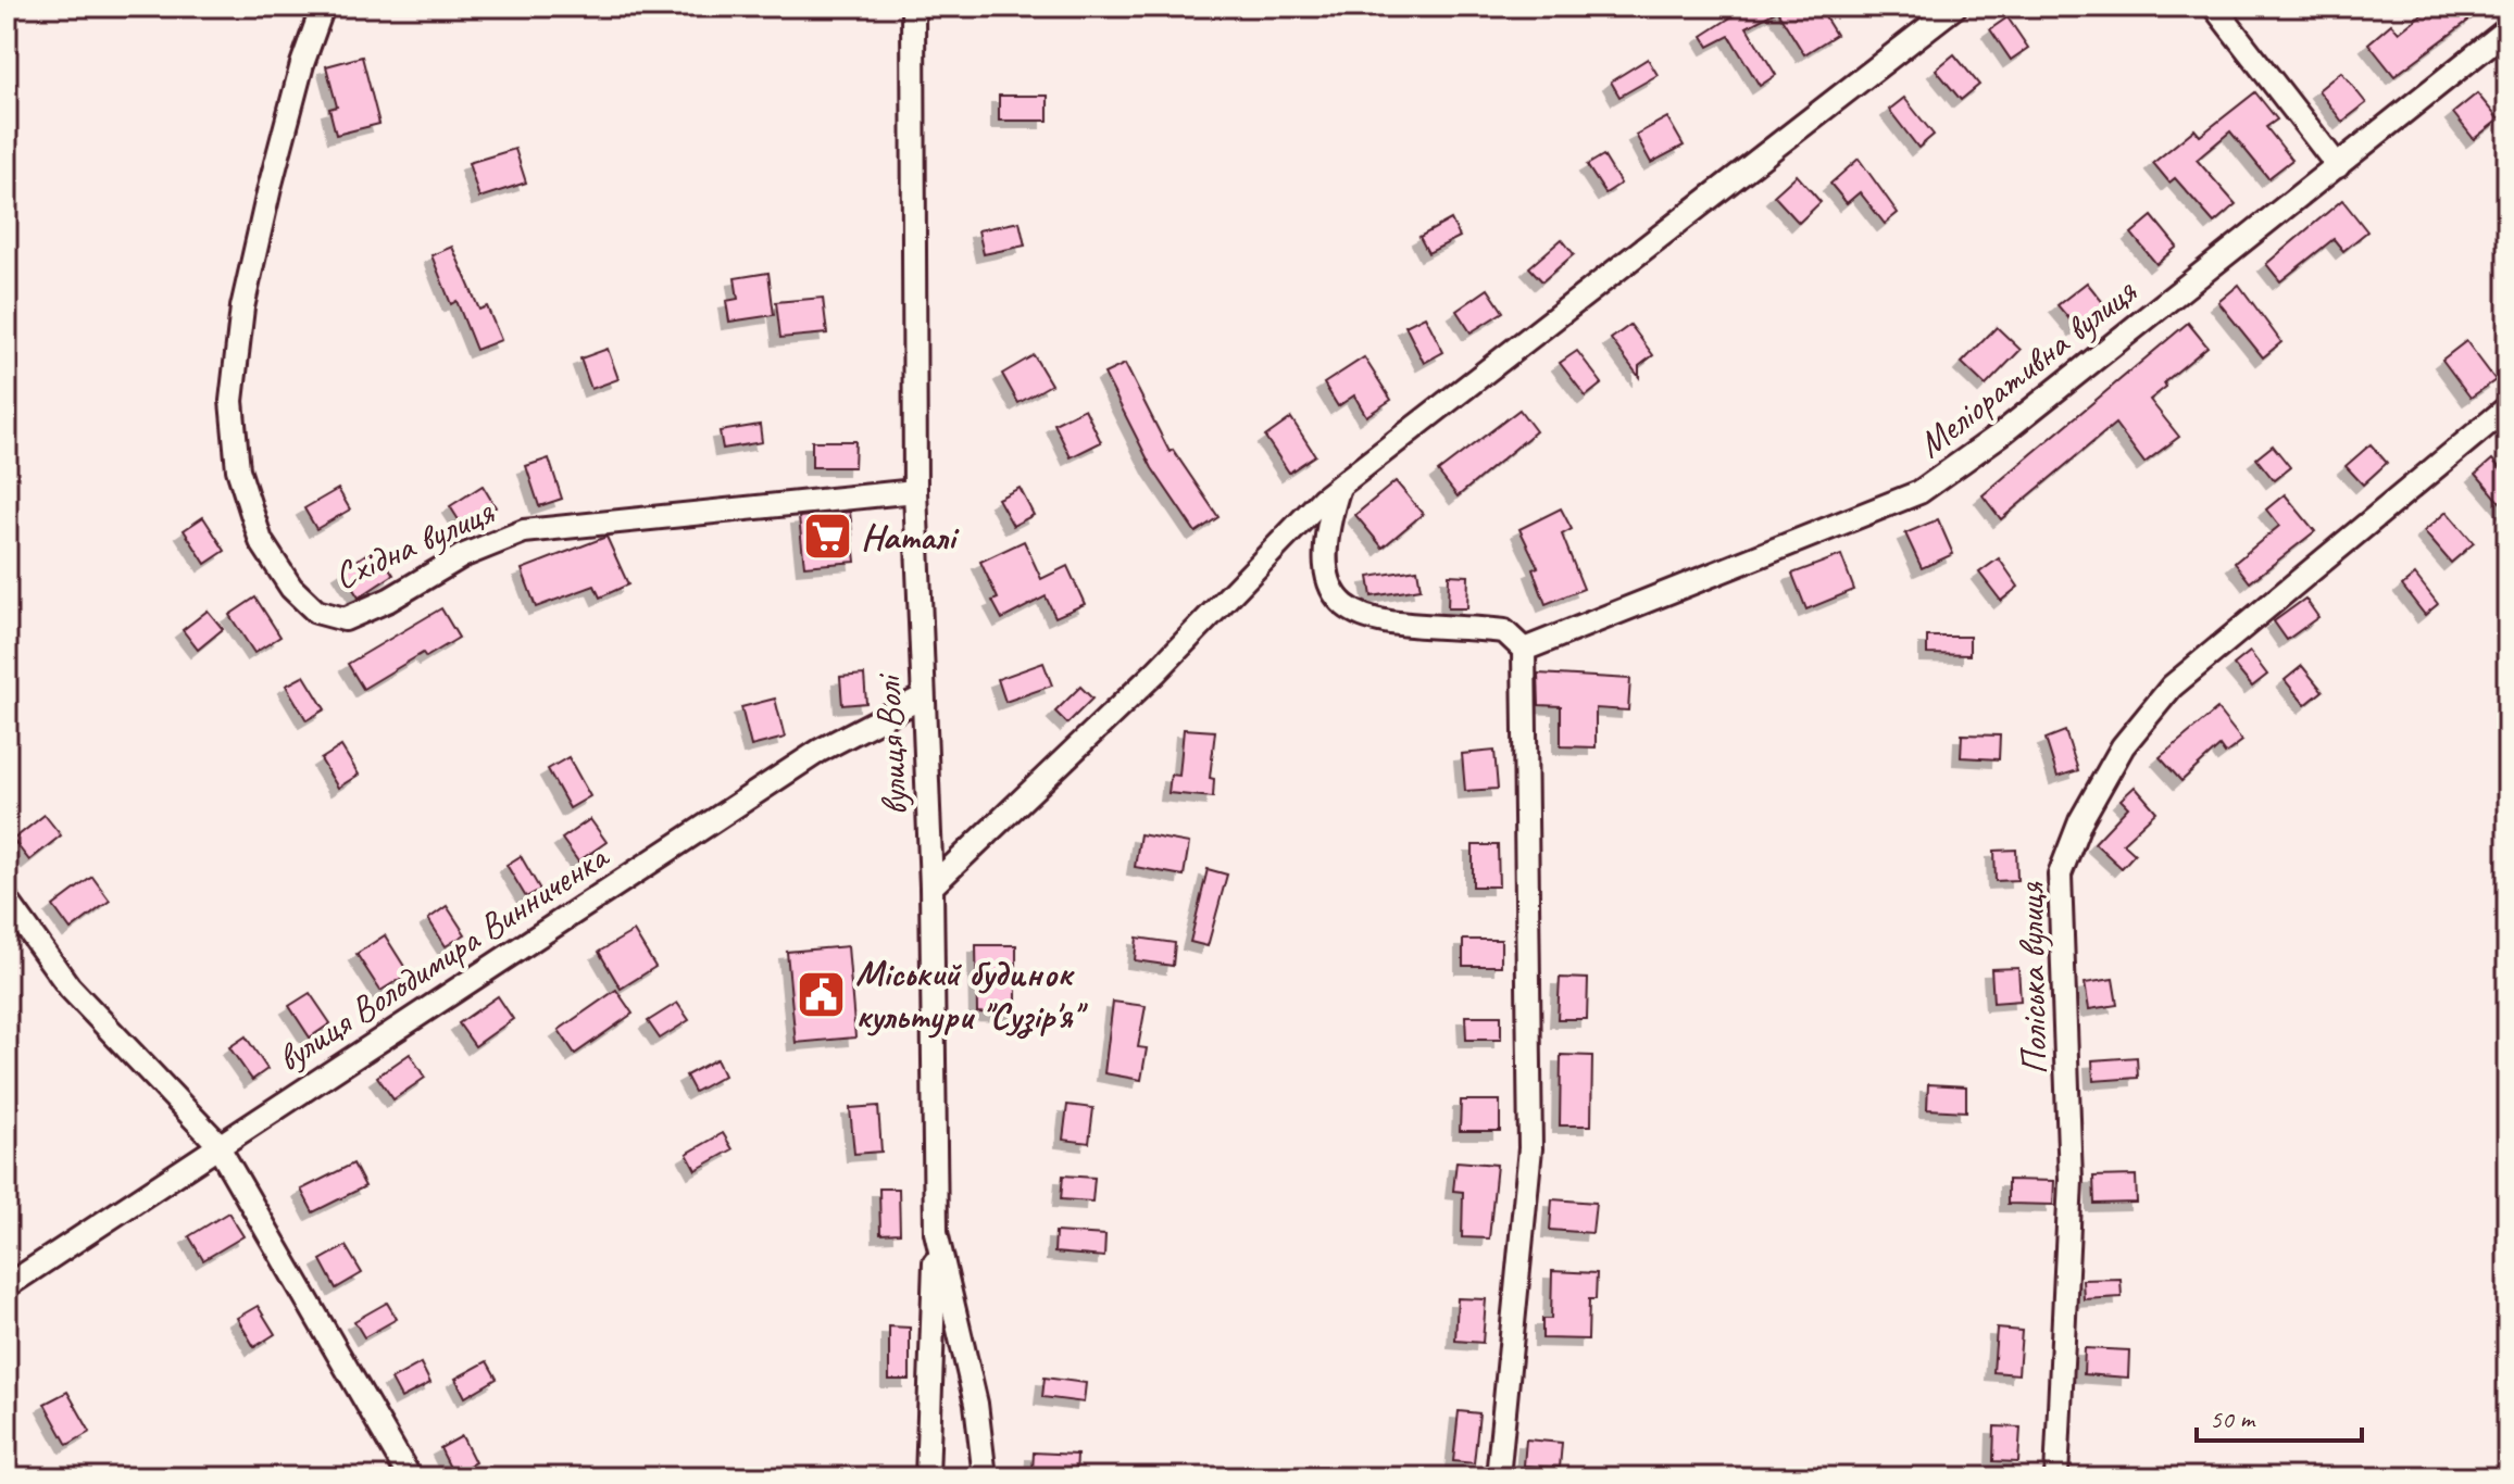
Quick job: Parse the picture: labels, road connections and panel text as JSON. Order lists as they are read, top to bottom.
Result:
{
  "streets": {
    "street": [
      "Меліоративна вулиця",
      "Східна вулиця",
      "вулиця Волі",
      "вулиця Володимира Винниченка",
      "Поліська вулиця"
    ]
  },
  "crossings": [
    ["Східна вулиця", "вулиця Волі"],
    ["вулиця Волі", "вулиця Володимира Винниченка"]
  ],
  "places": {
    "supermarket": ["Наталі"],
    "public building": ["Міський будинок культури \"Сузір'я\""]
  },
  "scale_bar": "50 m"
}
